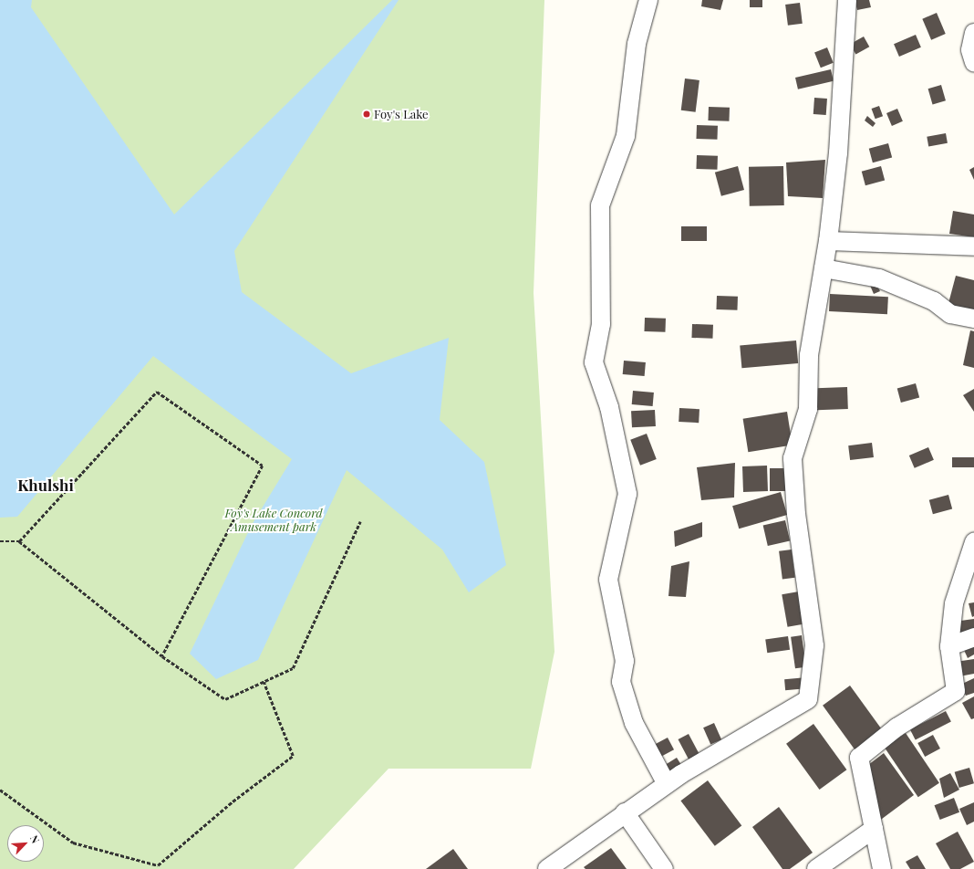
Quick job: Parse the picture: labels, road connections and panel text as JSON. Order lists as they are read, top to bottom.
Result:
{
  "districts": ["Khulshi"],
  "parks": ["Foy's Lake Concord Amusement park"],
  "places": ["Foy's Lake"],
  "north": "top right"
}
